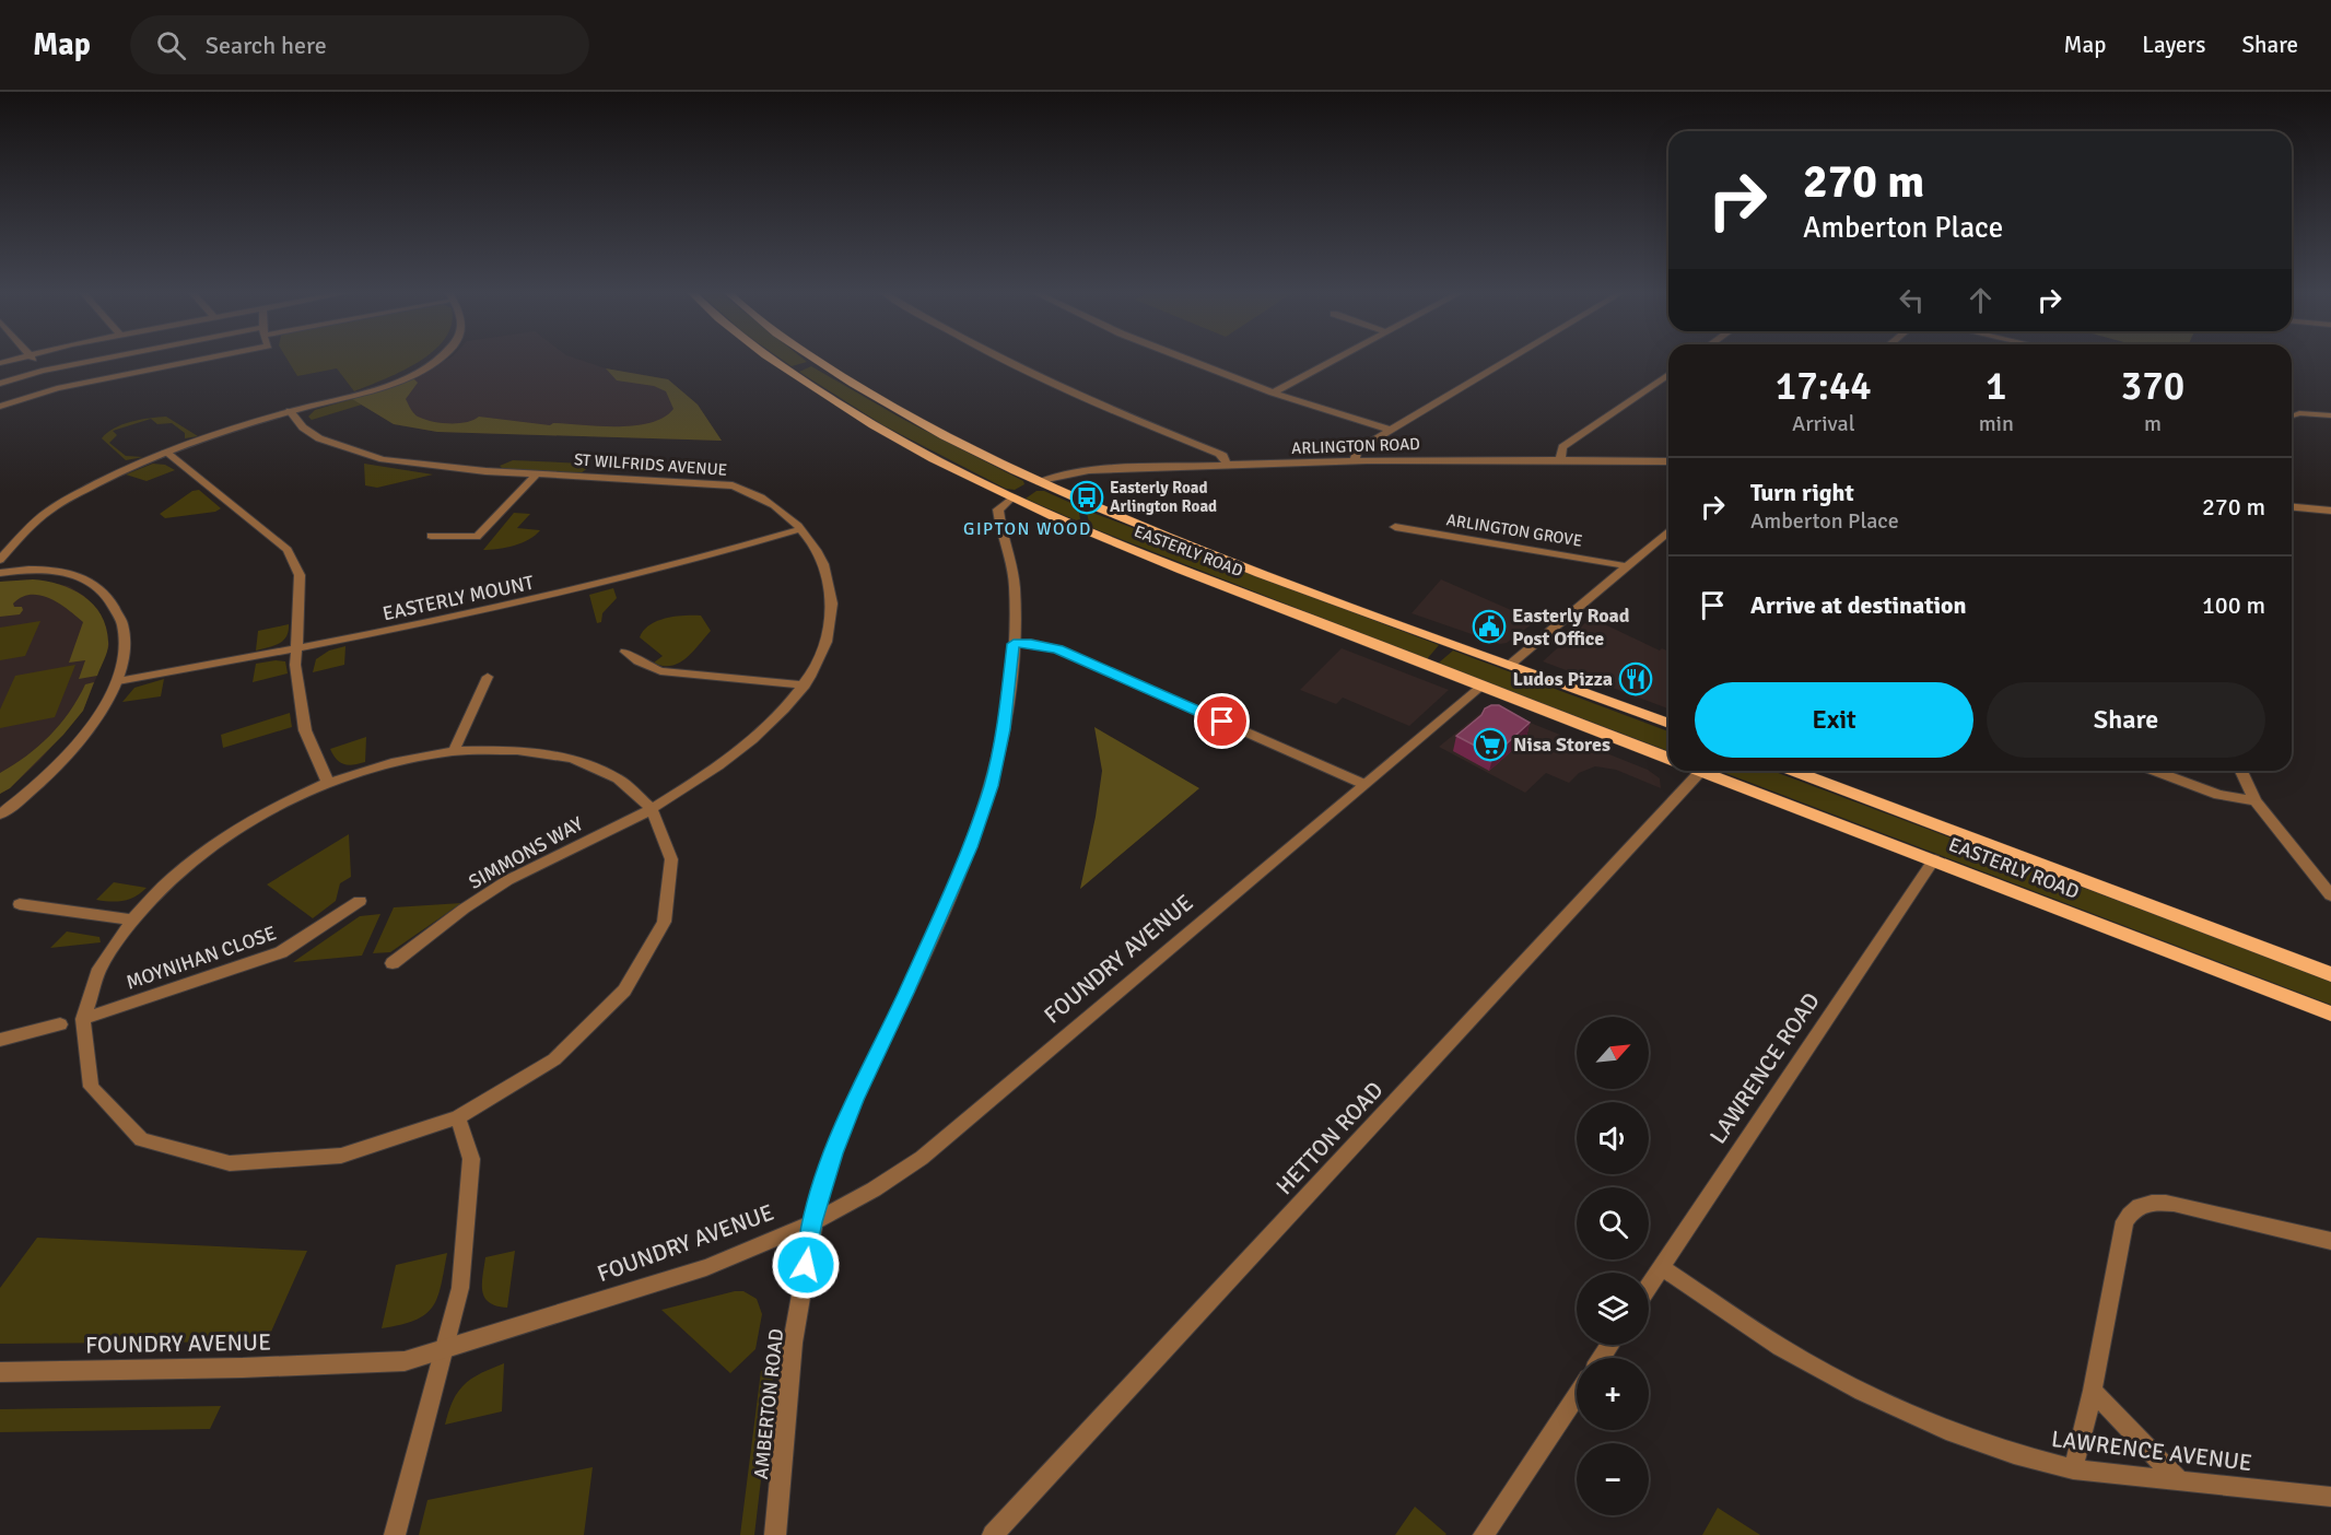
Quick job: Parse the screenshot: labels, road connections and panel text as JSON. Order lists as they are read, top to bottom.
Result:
{
  "streets": {
    "main road": ["EASTERLY ROAD"],
    "street": [
      "ARLINGTON ROAD",
      "ST WILFRIDS AVENUE",
      "ARLINGTON GROVE",
      "EASTERLY MOUNT",
      "SIMMONS WAY",
      "MOYNIHAN CLOSE",
      "FOUNDRY AVENUE",
      "LAWRENCE ROAD",
      "HETTON ROAD",
      "AMBERTON ROAD",
      "LAWRENCE AVENUE"
    ]
  },
  "crossings": [
    ["ARLINGTON ROAD", "EASTERLY ROAD"],
    ["ST WILFRIDS AVENUE", "EASTERLY MOUNT"],
    ["ST WILFRIDS AVENUE", "SIMMONS WAY"],
    ["EASTERLY ROAD", "FOUNDRY AVENUE"],
    ["EASTERLY ROAD", "LAWRENCE ROAD"],
    ["EASTERLY ROAD", "HETTON ROAD"],
    ["EASTERLY ROAD", "AMBERTON ROAD"],
    ["FOUNDRY AVENUE", "AMBERTON ROAD"],
    ["LAWRENCE ROAD", "LAWRENCE AVENUE"]
  ],
  "districts": ["GIPTON WOOD"],
  "places": {
    "bus stop": ["Easterly Road Arlington Road"],
    "public building": ["Easterly Road Post Office"],
    "restaurant": ["Ludos Pizza"],
    "supermarket": ["Nisa Stores"]
  },
  "north": "top right",
  "page": {
    "header": "Map",
    "search": "Search here",
    "nav": ["Map", "Layers", "Share"],
    "turn": ["270 m", "Amberton Place"],
    "eta": [
      "17:44",
      "Arrival",
      "1",
      "min",
      "370",
      "m"
    ],
    "list": [
      {
        "name": "Turn right",
        "note": "Amberton Place",
        "value": "270 m"
      },
      {
        "name": "Arrive at destination",
        "value": "100 m"
      }
    ],
    "buttons": ["Exit", "Share"],
    "map_buttons": ["+", "−"]
  }
}
